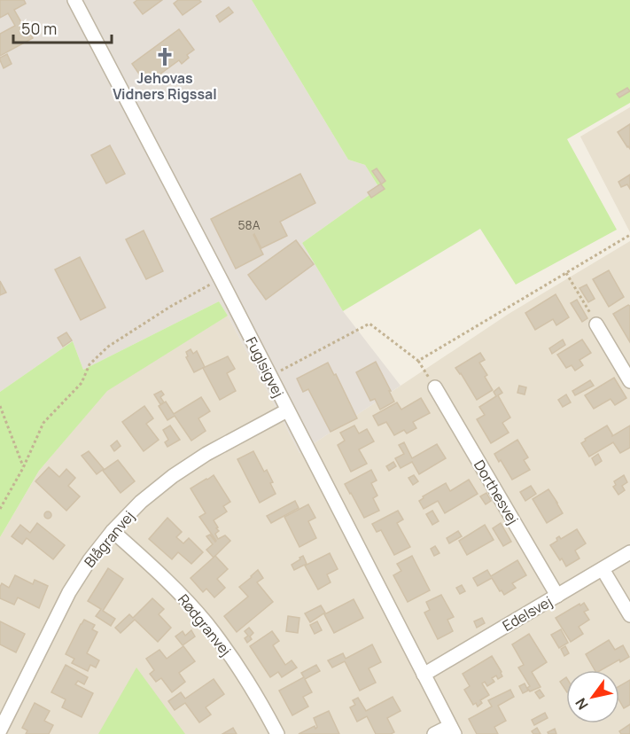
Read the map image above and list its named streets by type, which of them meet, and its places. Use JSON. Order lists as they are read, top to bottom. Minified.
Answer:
{"streets":{"street":["Fuglsigvej","Dorthesvej","Blågranvej","Edelsvej","Rødgranvej"]},"crossings":[["Fuglsigvej","Blågranvej"],["Fuglsigvej","Edelsvej"],["Dorthesvej","Edelsvej"],["Blågranvej","Rødgranvej"]],"places":{"church":["Jehovas Vidners Rigssal"]},"house_numbers":["58A"],"scale_bar":"50 m","north":"bottom left"}
